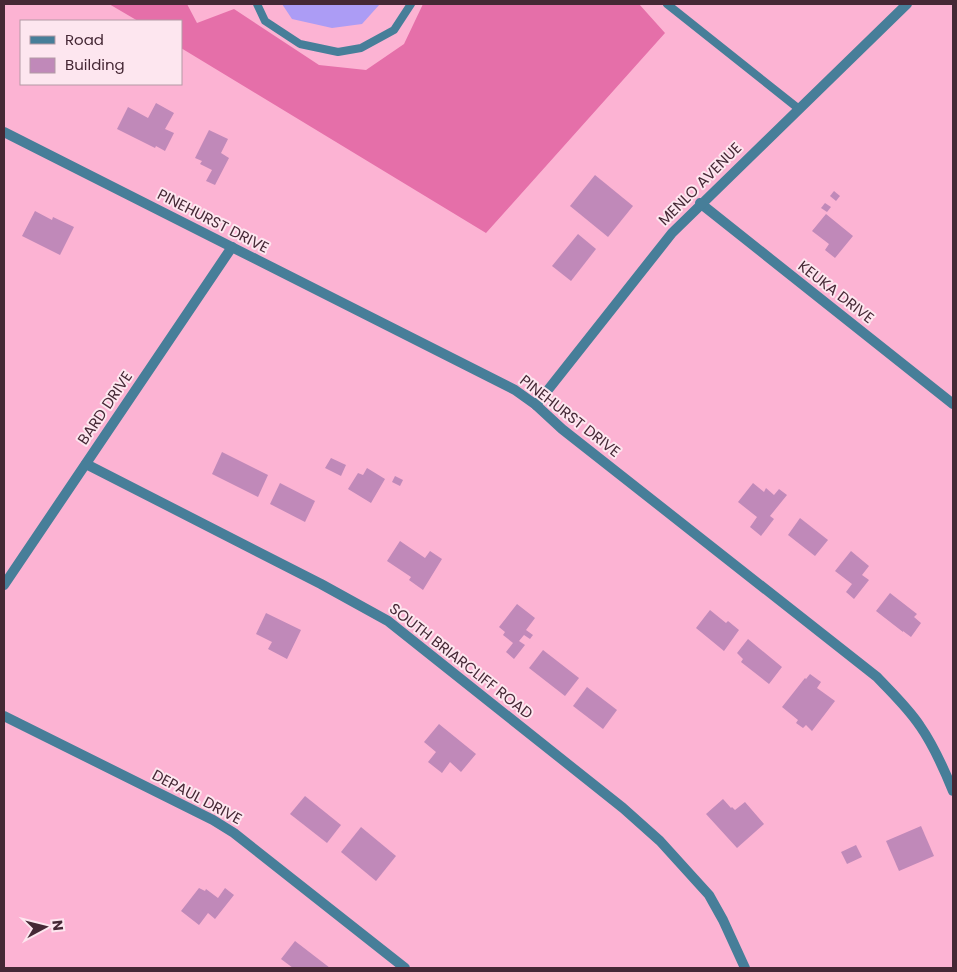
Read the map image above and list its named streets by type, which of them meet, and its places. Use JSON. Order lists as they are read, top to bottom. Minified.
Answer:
{"streets":{"street":["MENLO AVENUE","PINEHURST DRIVE","KEUKA DRIVE","BARD DRIVE","SOUTH BRIARCLIFF ROAD","DEPAUL DRIVE"]},"crossings":[["MENLO AVENUE","PINEHURST DRIVE"],["MENLO AVENUE","KEUKA DRIVE"],["PINEHURST DRIVE","BARD DRIVE"],["BARD DRIVE","SOUTH BRIARCLIFF ROAD"]],"legend":["Road","Building"],"north":"right"}
